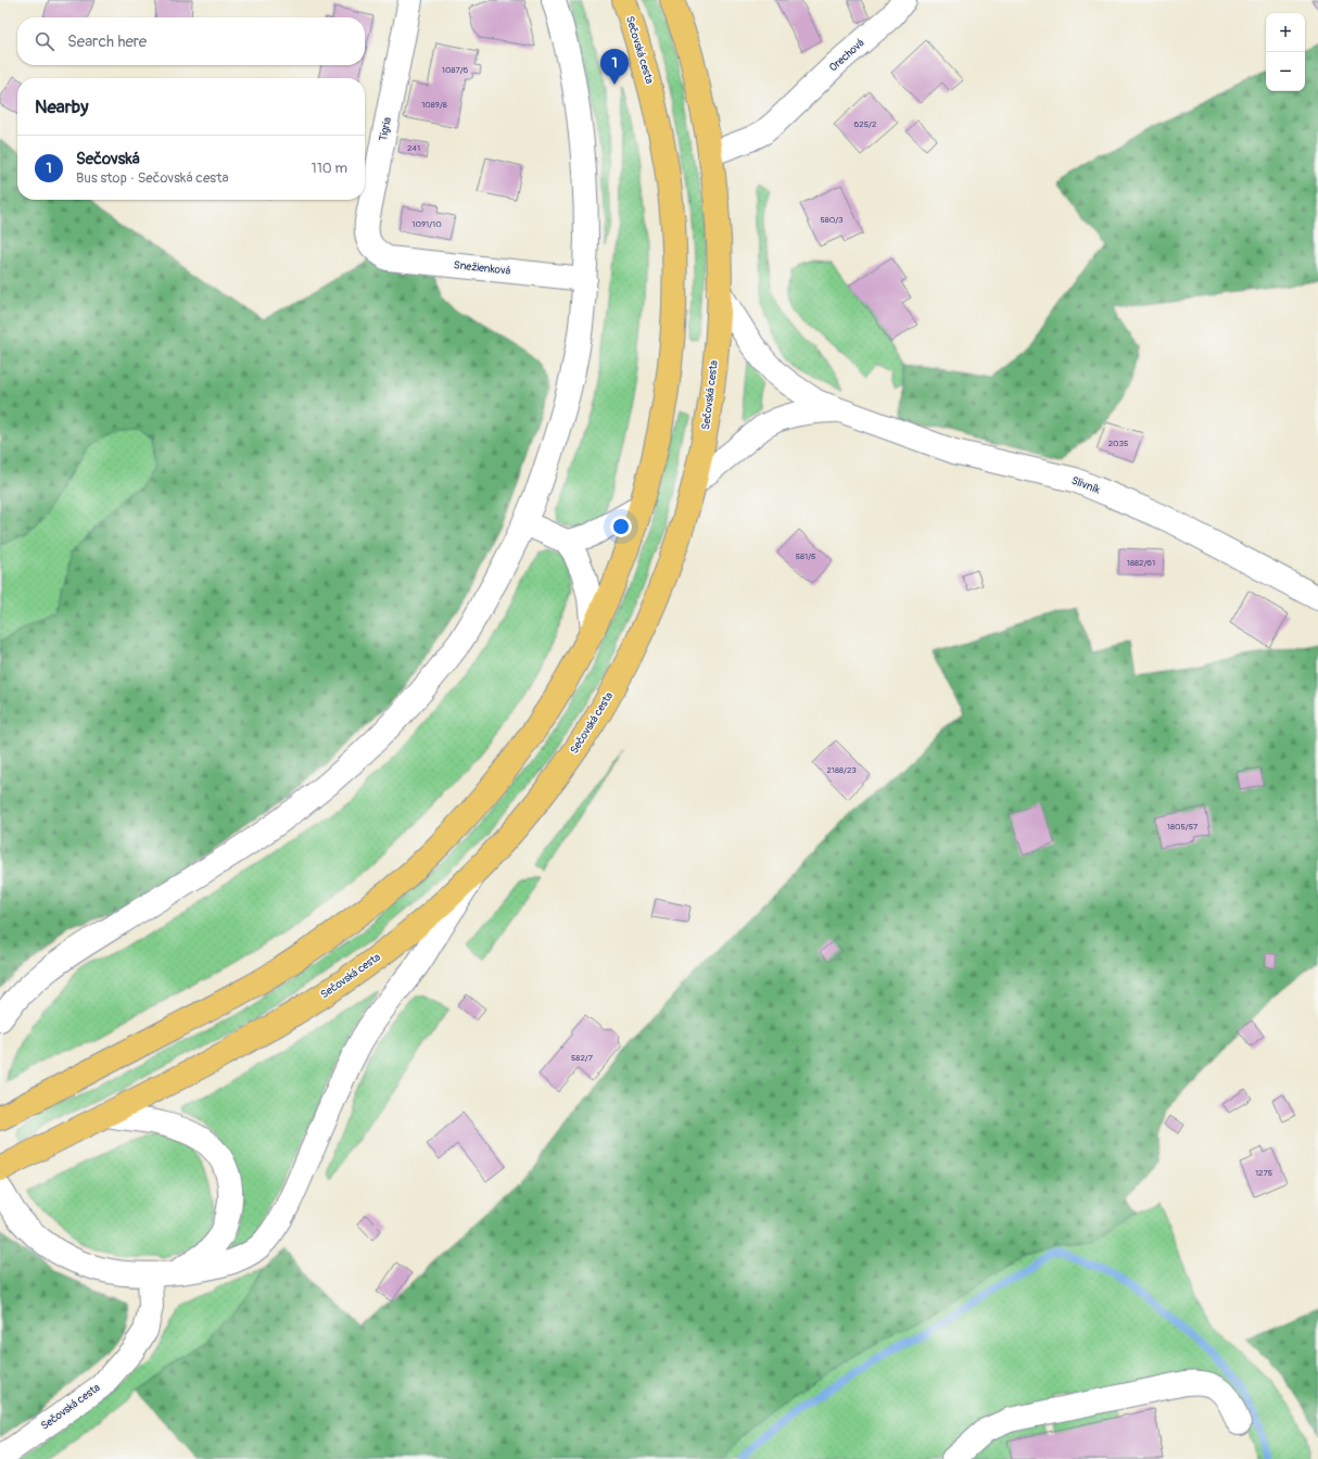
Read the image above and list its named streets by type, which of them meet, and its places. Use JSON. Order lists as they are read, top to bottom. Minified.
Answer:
{"streets":{"main road":["Sečovská cesta"],"street":["Orechová","Tigria","Snežienková","Slivník"]},"crossings":[["Sečovská cesta","Orechová"],["Sečovská cesta","Slivník"],["Tigria","Snežienková"]],"house_numbers":["1087/6","1089/8","625/2","241","580/3","1091/10","2035","581/5","1882/61","2188/23","1805/57","582/7","1275"],"page":{"map_buttons":["+","−"],"search":"Search here","pins":"1","heading":"Nearby","list":[{"mark":"1","name":"Sečovská","note":"Bus stop · Sečovská cesta","value":"110 m"}]}}
